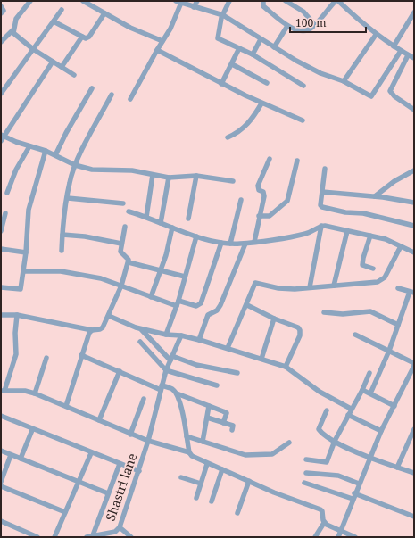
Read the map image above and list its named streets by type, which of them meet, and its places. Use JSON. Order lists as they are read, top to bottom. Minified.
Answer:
{"streets":{"street":["Shastri lane"]},"scale_bar":"100 m"}
